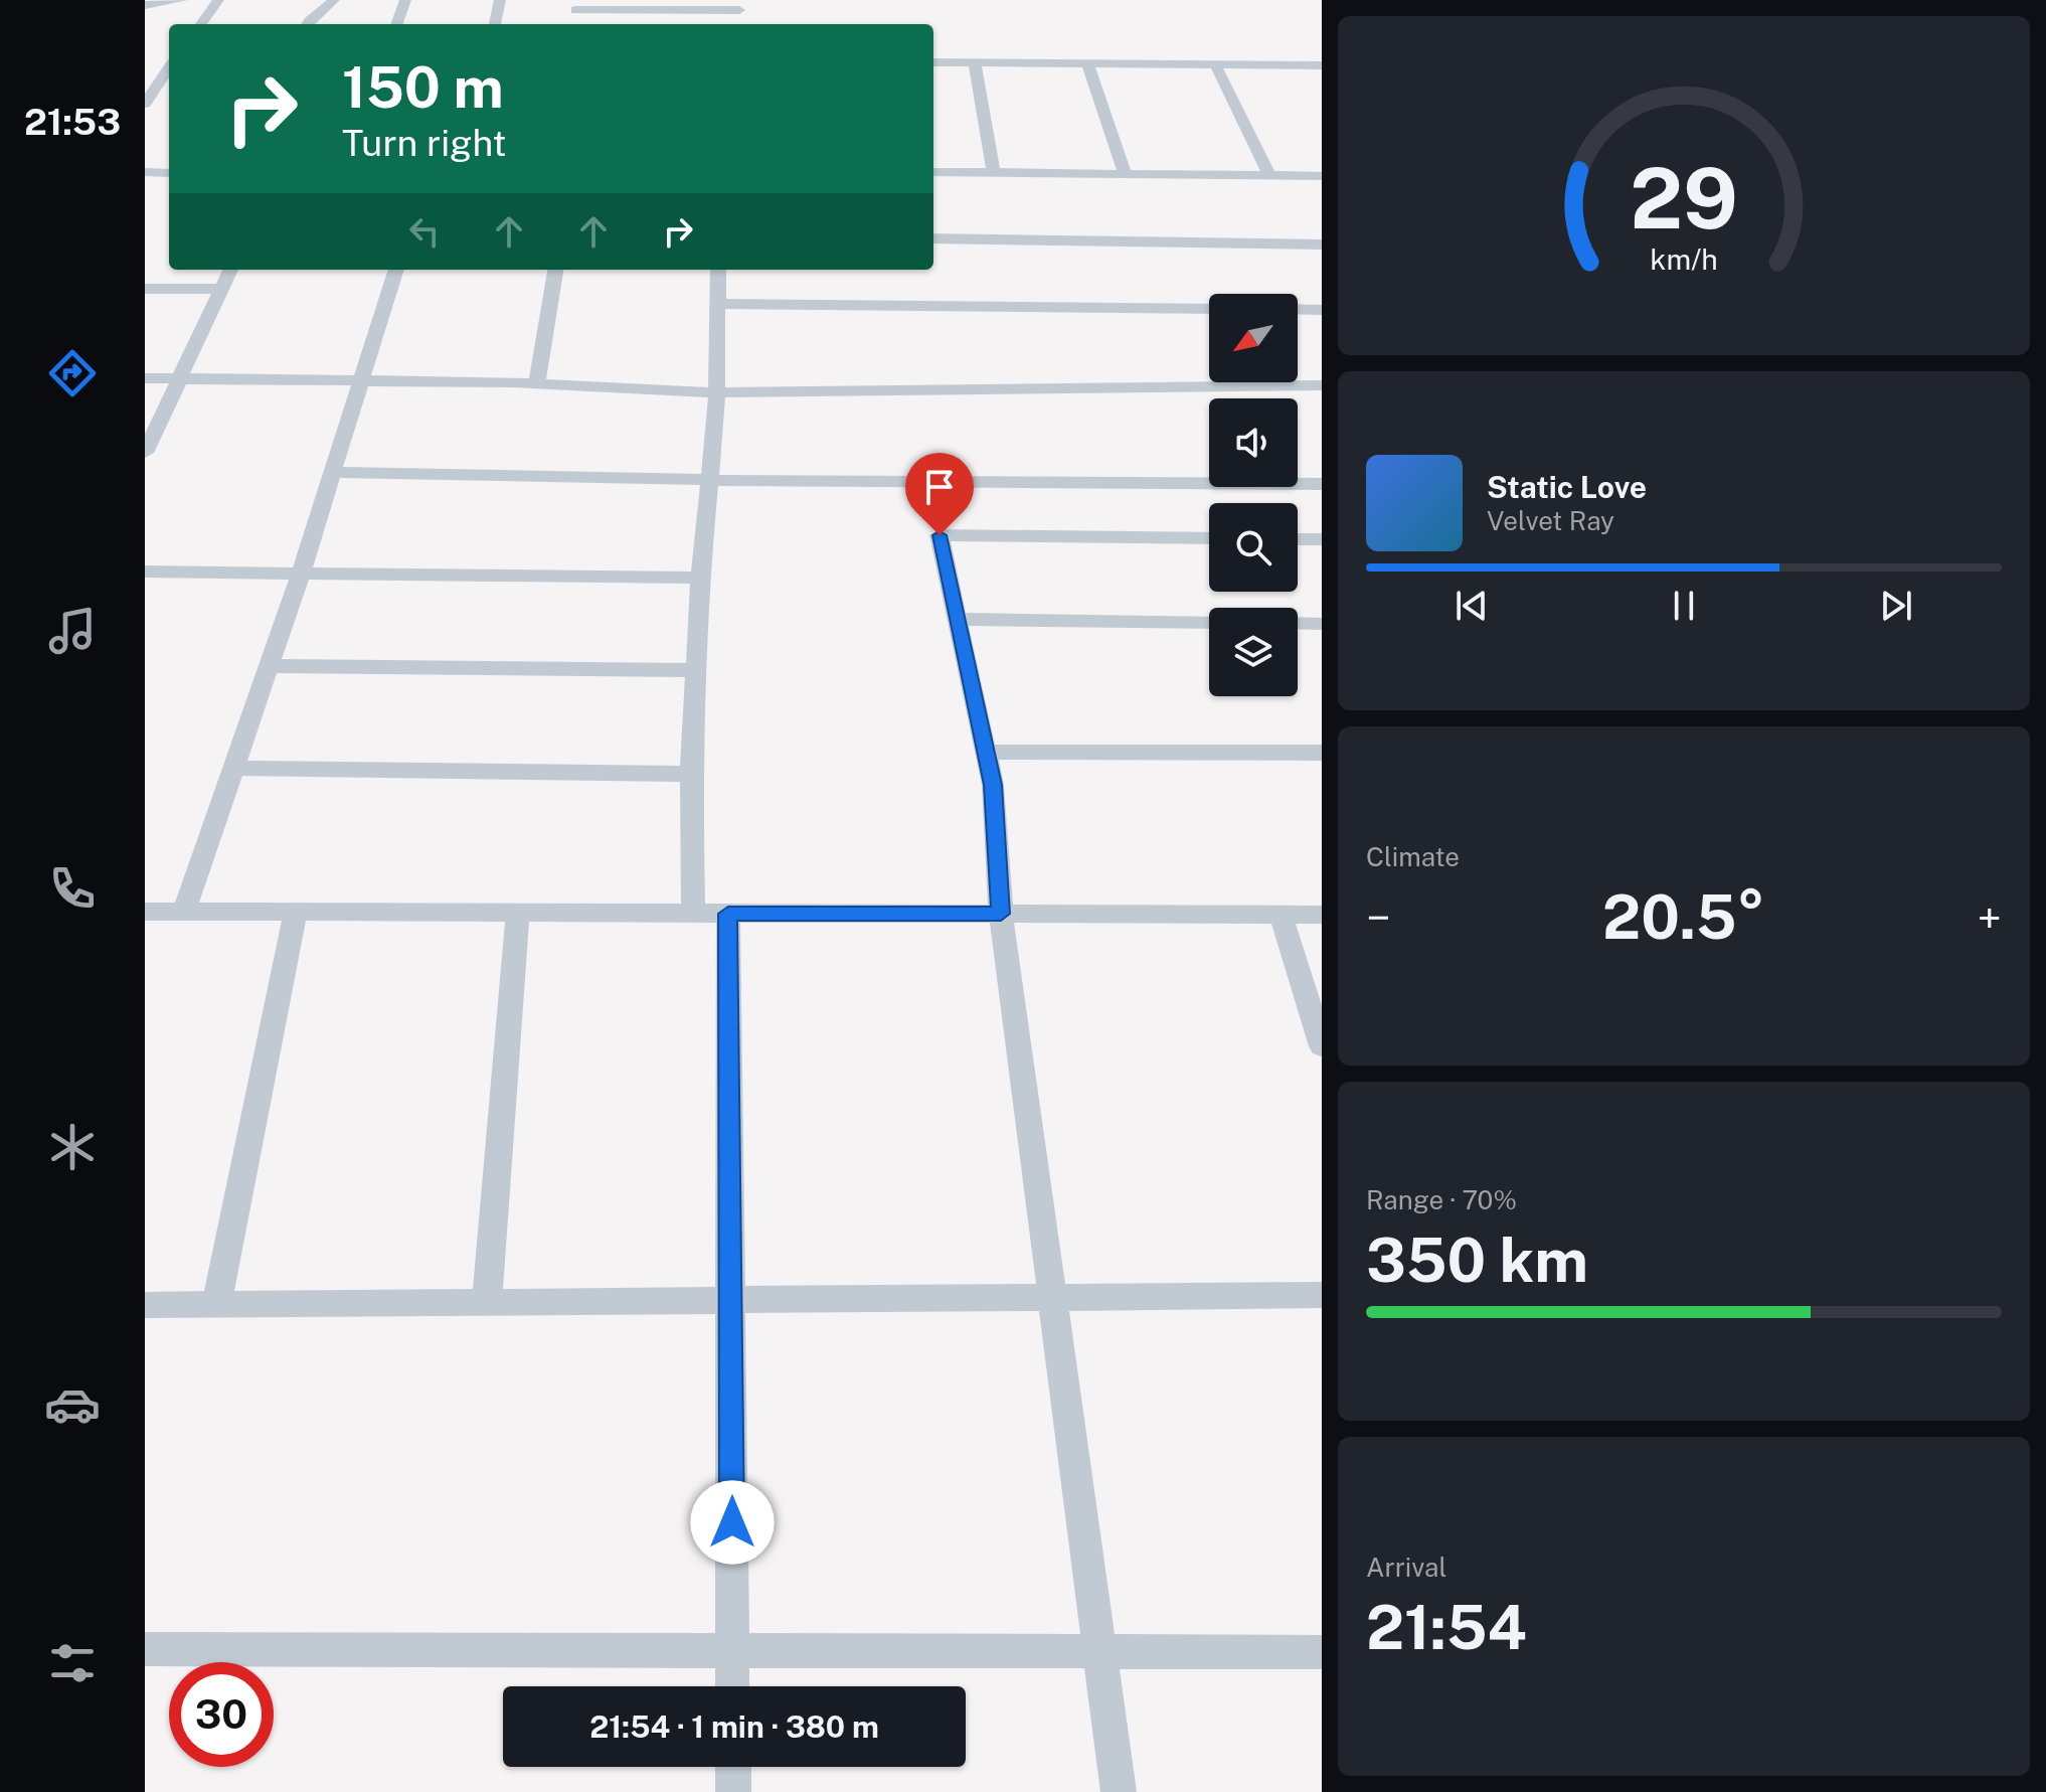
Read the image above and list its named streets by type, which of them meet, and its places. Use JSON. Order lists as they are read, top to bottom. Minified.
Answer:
{"north":"bottom left","page":{"tabs":"21:53","turn":["150 m","Turn right"],"song":["Static Love","Velvet Ray"],"tile":["Climate",["Range · 70%","350 km"],["Arrival","21:54"]],"heat":["−","20.5°","+"],"limit":"30","trip":"21:54 · 1 min · 380 m","gauge":["29","km/h"]}}
